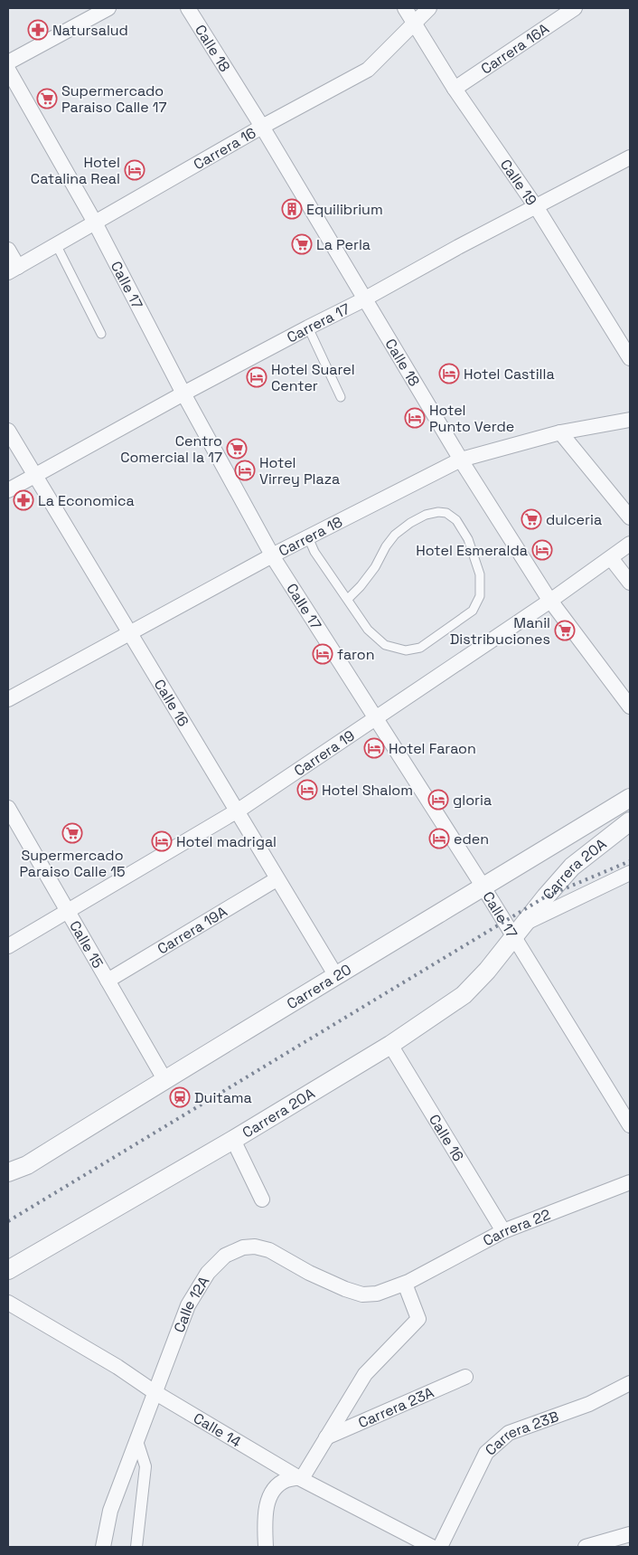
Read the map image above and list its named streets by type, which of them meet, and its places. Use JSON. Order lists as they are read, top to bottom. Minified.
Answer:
{"streets":{"street":["Calle 18","Carrera 16A","Carrera 16","Calle 19","Calle 17","Carrera 17","Carrera 18","Calle 16","Carrera 19","Carrera 20A","Carrera 19A","Calle 15","Carrera 20","Carrera 22","Calle 12A","Carrera 23A","Calle 14","Carrera 23B"]},"crossings":[["Calle 18","Carrera 16"],["Calle 18","Carrera 17"],["Calle 18","Carrera 18"],["Calle 18","Carrera 19"],["Carrera 16A","Calle 19"],["Carrera 16","Calle 19"],["Carrera 16","Calle 17"],["Calle 19","Carrera 17"],["Calle 17","Carrera 17"],["Calle 17","Carrera 18"],["Calle 17","Carrera 19"],["Calle 17","Carrera 20A"],["Calle 17","Carrera 20"],["Carrera 17","Calle 16"],["Carrera 18","Calle 16"],["Calle 16","Carrera 19"],["Calle 16","Carrera 20A"],["Calle 16","Carrera 19A"],["Calle 16","Carrera 20"],["Calle 16","Carrera 22"],["Carrera 19","Calle 15"],["Carrera 19A","Calle 15"],["Calle 15","Carrera 20"],["Carrera 22","Calle 12A"],["Calle 12A","Calle 14"]],"places":{"pharmacy":["Natursalud","La Economica"],"supermarket":["Supermercado Paraiso Calle 17","La Perla","Centro Comercial la 17","dulceria","Manil Distribuciones","Supermercado Paraiso Calle 15"],"hotel":["Hotel Catalina Real","Hotel Castilla","Hotel Suarel Center","Hotel Punto Verde","Hotel Virrey Plaza","Hotel Esmeralda","faron","Hotel Faraon","Hotel Shalom","gloria","eden","Hotel madrigal"],"building":["Equilibrium"],"station":["Duitama"]}}
